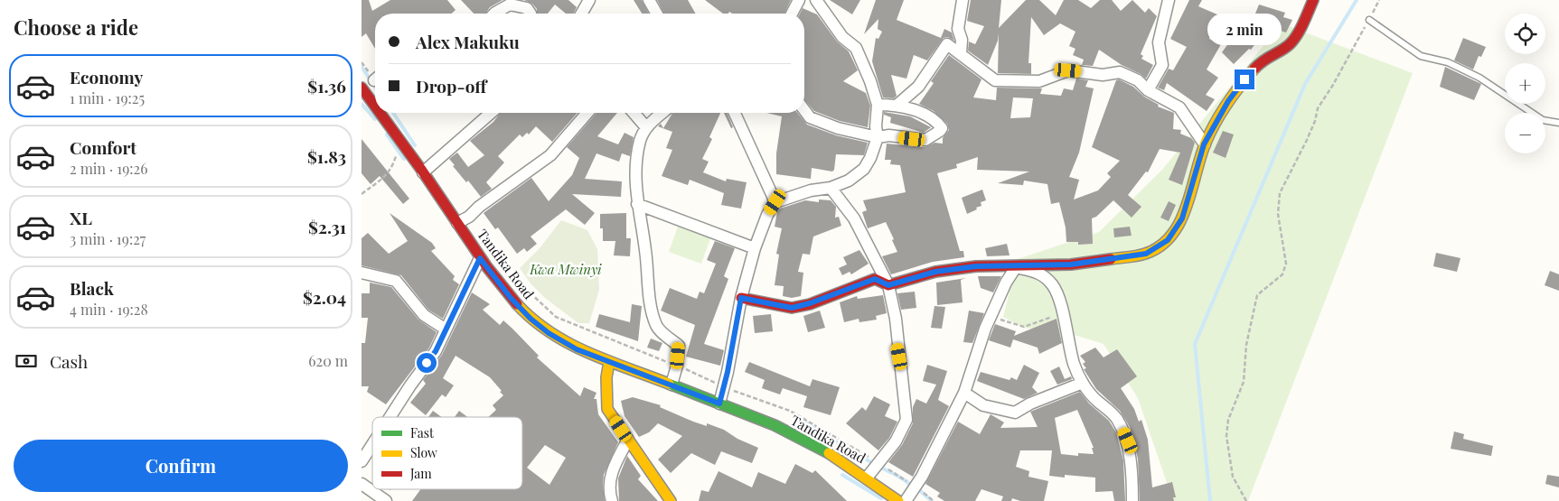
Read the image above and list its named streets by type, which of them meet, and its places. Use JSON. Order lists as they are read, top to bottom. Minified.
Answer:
{"streets":{"street":["Tandika Road"]},"parks":["Kwa Mwinyi"],"legend":["Fast","Slow","Jam"],"page":{"heading":"Choose a ride","map_buttons":["+","−"],"bubble":"2 min","banner":["Alex Makuku","Drop-off"],"list":[{"name":"Economy","note":"1 min · 19:25","value":"$1.36"},{"name":"Comfort","note":"2 min · 19:26","value":"$1.83"},{"name":"XL","note":"3 min · 19:27","value":"$2.31"},{"name":"Black","note":"4 min · 19:28","value":"$2.04"}],"pay":["Cash","620 m"],"buttons":"Confirm"}}
